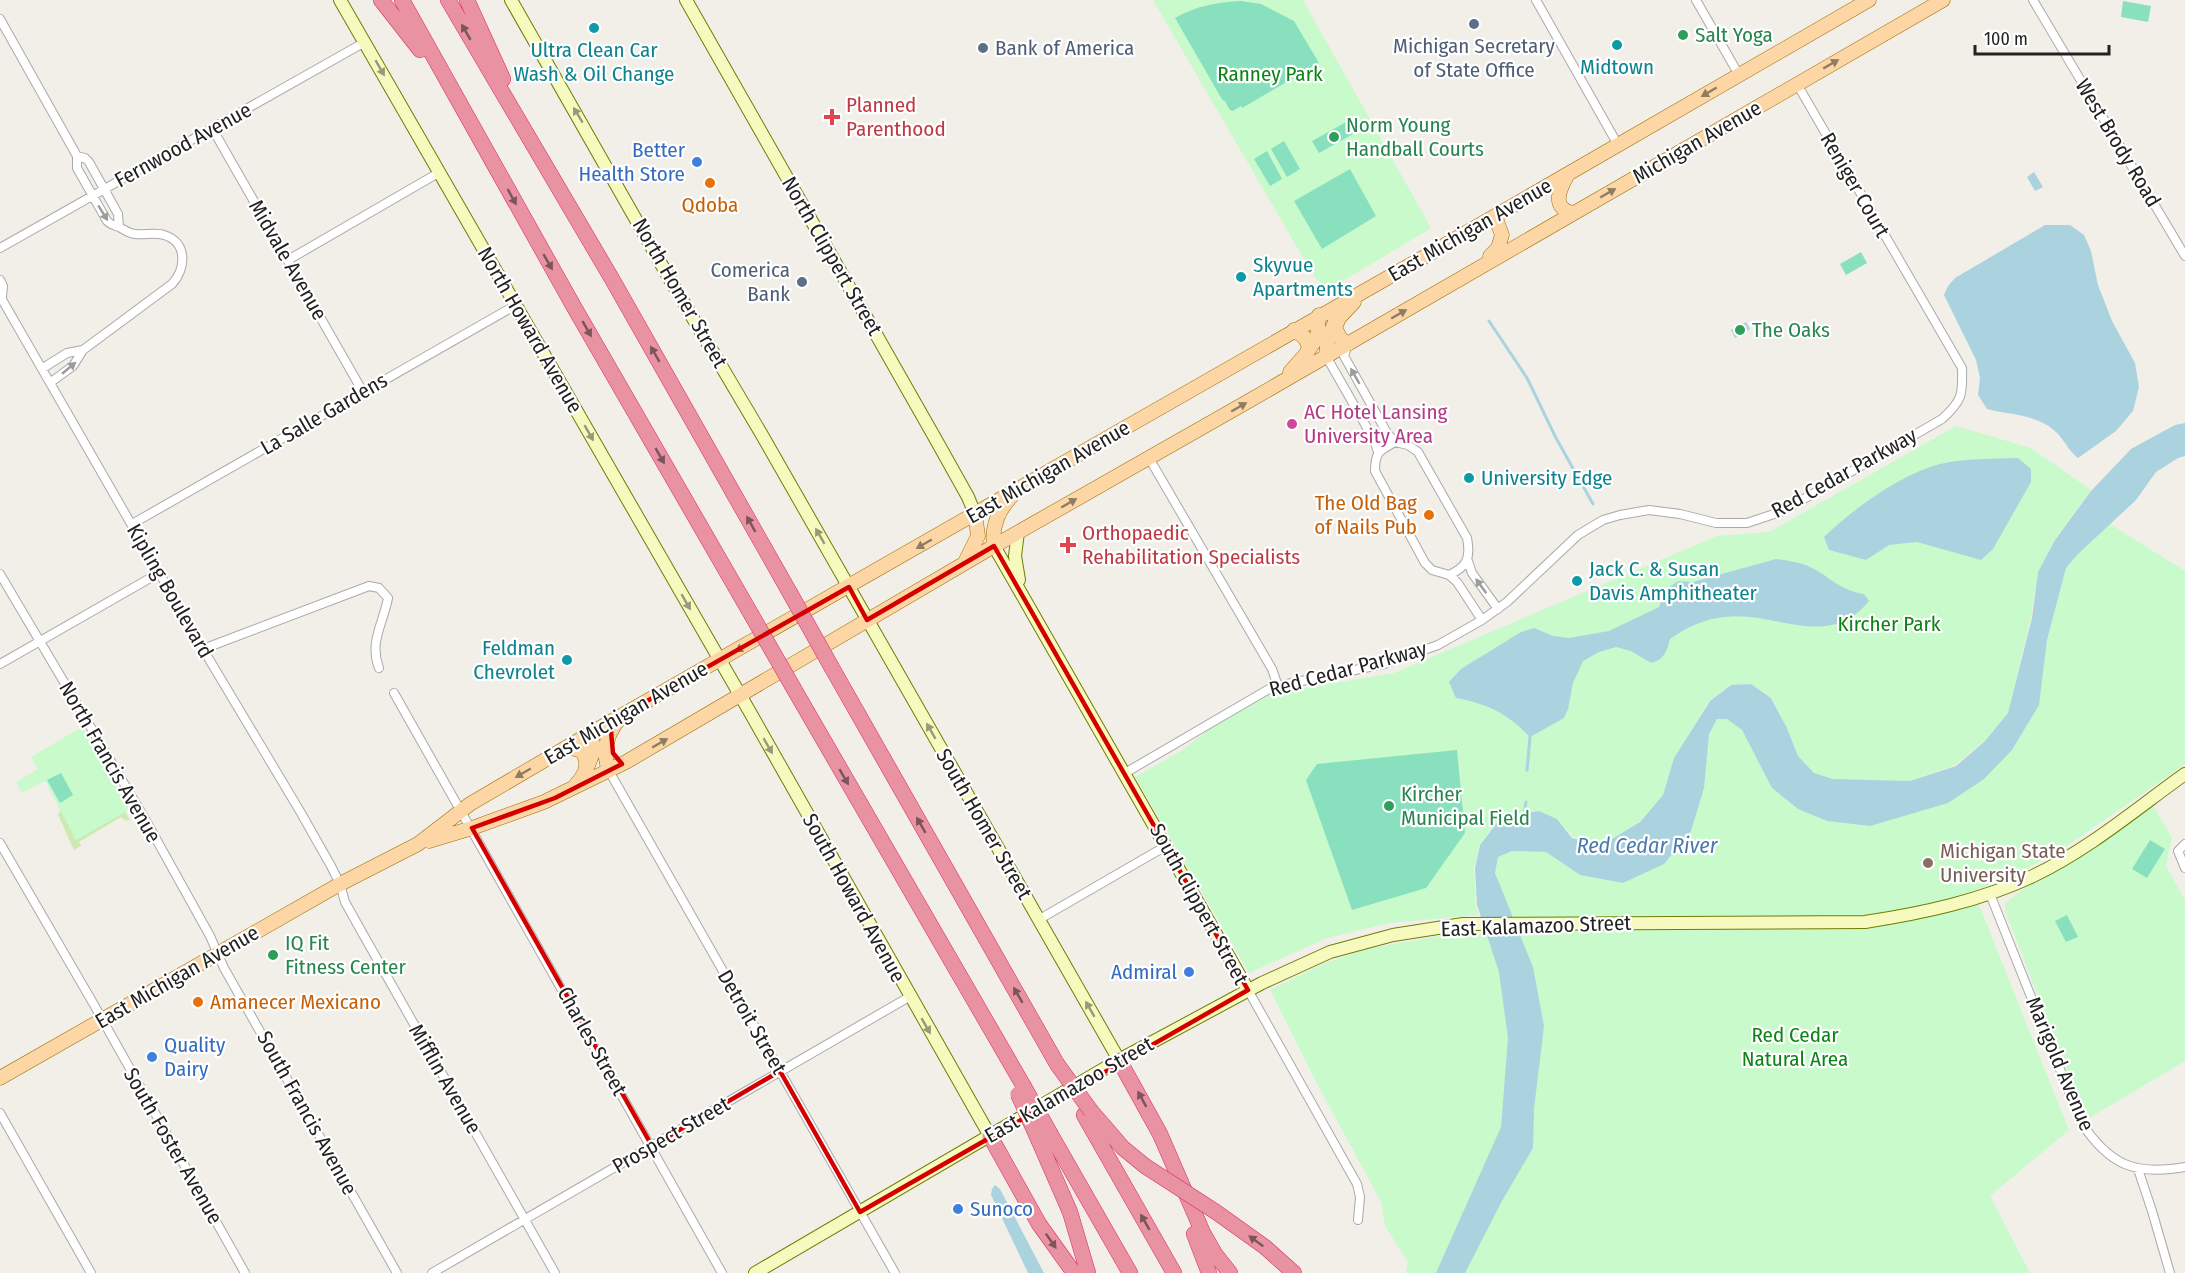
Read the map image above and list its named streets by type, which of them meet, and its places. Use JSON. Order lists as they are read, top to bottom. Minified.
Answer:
{"streets":{"main road":["Michigan Avenue","East Michigan Avenue"],"street":["West Brody Road","Fernwood Avenue","Reniger Court","North Clippert Street","Midvale Avenue","North Homer Street","North Howard Avenue","La Salle Gardens","Red Cedar Parkway","Kipling Boulevard","North Francis Avenue","South Homer Street","South Howard Avenue","South Clippert Street","East Kalamazoo Street","Detroit Street","Charles Street","Marigold Avenue","Mifflin Avenue","South Francis Avenue","Prospect Street","South Foster Avenue"]},"crossings":[["Michigan Avenue","Reniger Court"],["Michigan Avenue","East Michigan Avenue"],["Fernwood Avenue","Midvale Avenue"],["Fernwood Avenue","North Howard Avenue"],["Reniger Court","Red Cedar Parkway"],["East Michigan Avenue","North Clippert Street"],["East Michigan Avenue","North Homer Street"],["East Michigan Avenue","North Howard Avenue"],["East Michigan Avenue","Kipling Boulevard"],["East Michigan Avenue","North Francis Avenue"],["East Michigan Avenue","South Homer Street"],["East Michigan Avenue","South Howard Avenue"],["East Michigan Avenue","South Clippert Street"],["East Michigan Avenue","Detroit Street"],["East Michigan Avenue","Charles Street"],["East Michigan Avenue","Mifflin Avenue"],["East Michigan Avenue","South Francis Avenue"],["East Michigan Avenue","South Foster Avenue"],["Midvale Avenue","La Salle Gardens"],["North Homer Street","South Homer Street"],["North Howard Avenue","La Salle Gardens"],["North Howard Avenue","South Howard Avenue"],["La Salle Gardens","Kipling Boulevard"],["Red Cedar Parkway","South Clippert Street"],["Kipling Boulevard","Mifflin Avenue"],["North Francis Avenue","South Francis Avenue"],["South Homer Street","East Kalamazoo Street"],["South Howard Avenue","East Kalamazoo Street"],["South Howard Avenue","Prospect Street"],["South Clippert Street","East Kalamazoo Street"],["East Kalamazoo Street","Detroit Street"],["East Kalamazoo Street","Marigold Avenue"],["Detroit Street","Prospect Street"],["Charles Street","Prospect Street"],["Mifflin Avenue","Prospect Street"]],"one_way":["North Homer Street","North Howard Avenue","South Homer Street","South Howard Avenue"],"water":["Red Cedar River"],"parks":["Ranney Park","Kircher Park","Red Cedar Natural Area"],"places":{"other":["Michigan Secretary of State Office","Ultra Clean Car Wash & Oil Change","Salt Yoga","Midtown","Bank of America","Norm Young Handball Courts","Better Health Store","Qdoba","Skyvue Apartments","Comerica Bank","The Oaks","AC Hotel Lansing University Area","University Edge","The Old Bag of Nails Pub","Jack C. & Susan Davis Amphitheater","Feldman Chevrolet","Kircher Municipal Field","Michigan State University","IQ Fit Fitness Center","Admiral","Amanecer Mexicano","Quality Dairy","Sunoco"],"health":["Planned Parenthood","Orthopaedic Rehabilitation Specialists"]},"scale_bar":"100 m"}
